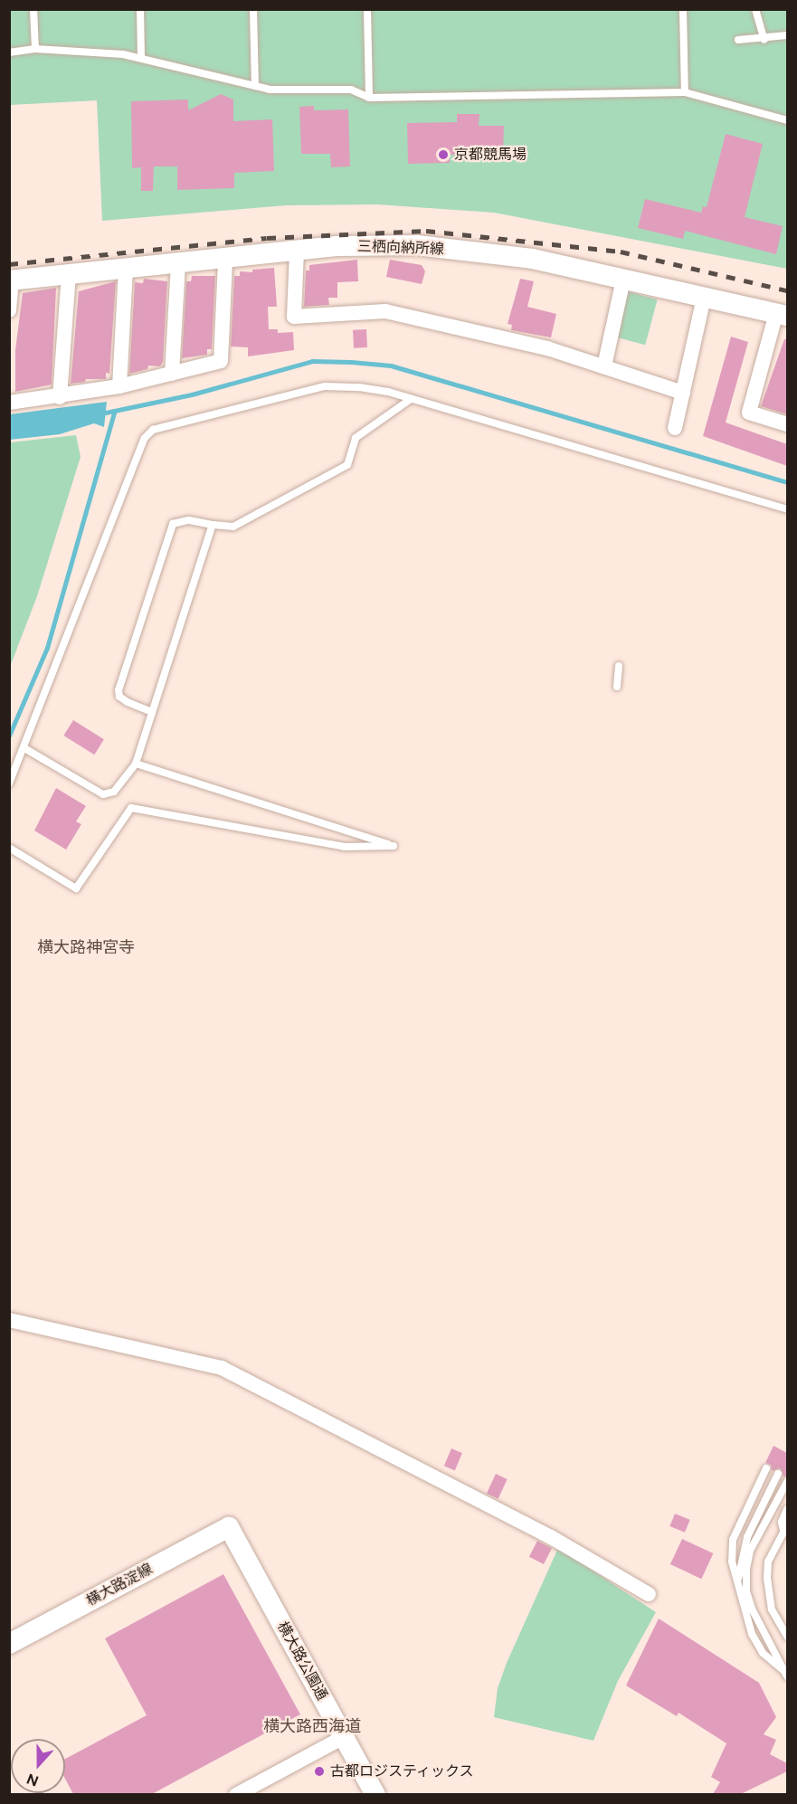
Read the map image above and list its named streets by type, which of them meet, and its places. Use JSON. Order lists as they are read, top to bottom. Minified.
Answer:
{"streets":{"main road":["三栖向納所線","横大路淀線","横大路公園通"]},"crossings":[["横大路淀線","横大路公園通"]],"districts":["横大路神宮寺","横大路西海道"],"places":["京都競馬場","古都ロジスティックス"],"north":"bottom"}
